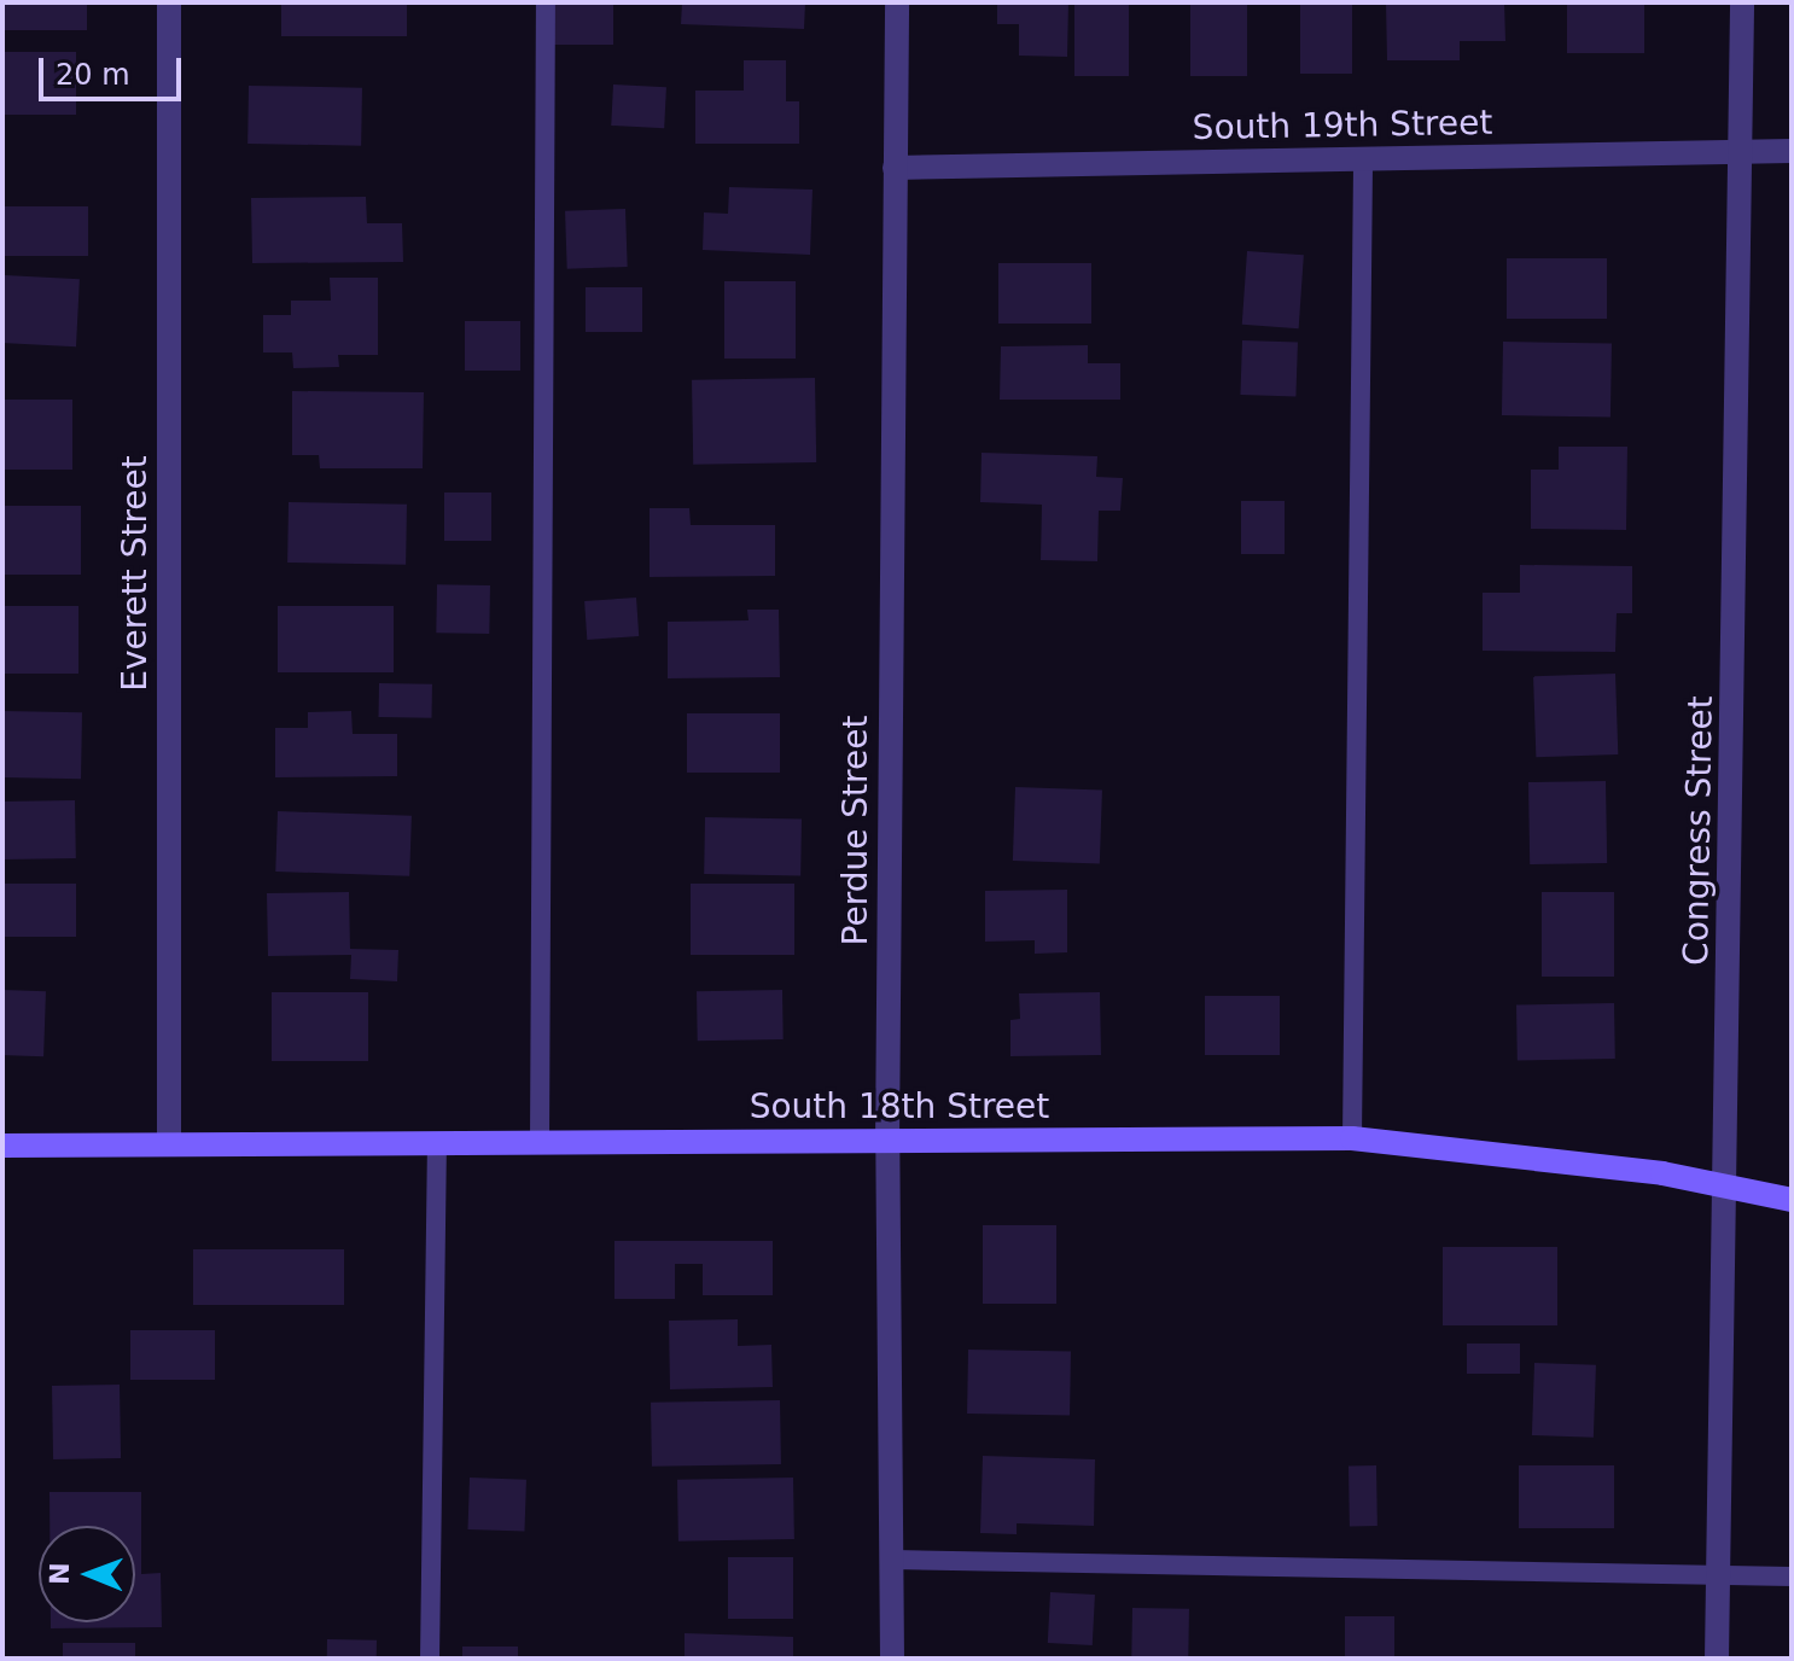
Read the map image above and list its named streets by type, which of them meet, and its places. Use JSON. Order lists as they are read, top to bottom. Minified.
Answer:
{"streets":{"main road":["South 18th Street"],"street":["South 19th Street","Everett Street","Perdue Street","Congress Street"]},"crossings":[["South 19th Street","Perdue Street"],["South 19th Street","Congress Street"],["Everett Street","South 18th Street"],["Perdue Street","South 18th Street"],["Congress Street","South 18th Street"]],"scale_bar":"20 m","north":"left"}
